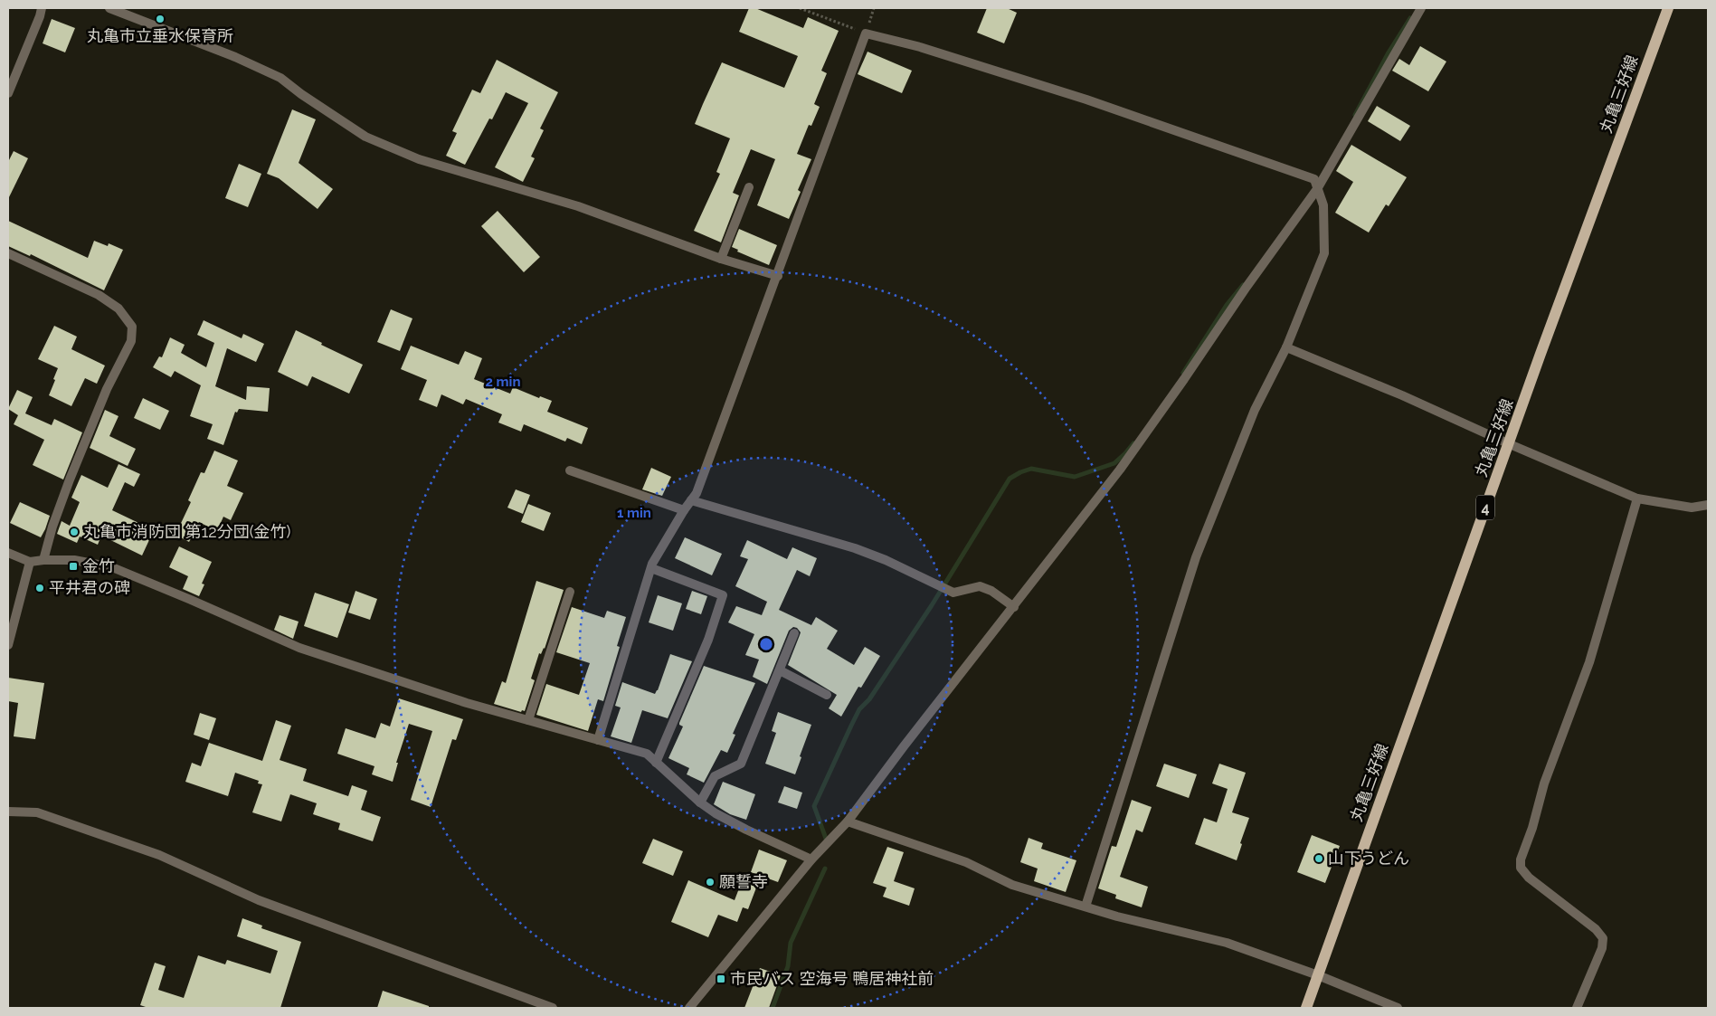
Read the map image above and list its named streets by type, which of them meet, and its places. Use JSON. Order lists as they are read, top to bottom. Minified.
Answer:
{"streets":{"main road":["丸亀三好線","4"]},"places":{"other":["丸亀市立垂水保育所","丸亀市消防団 第12分団(金竹)","平井君の碑","山下うどん","願誓寺"],"transit":["金竹","市民バス 空海号 鴨居神社前"]},"rings":["2 min","1 min"]}
